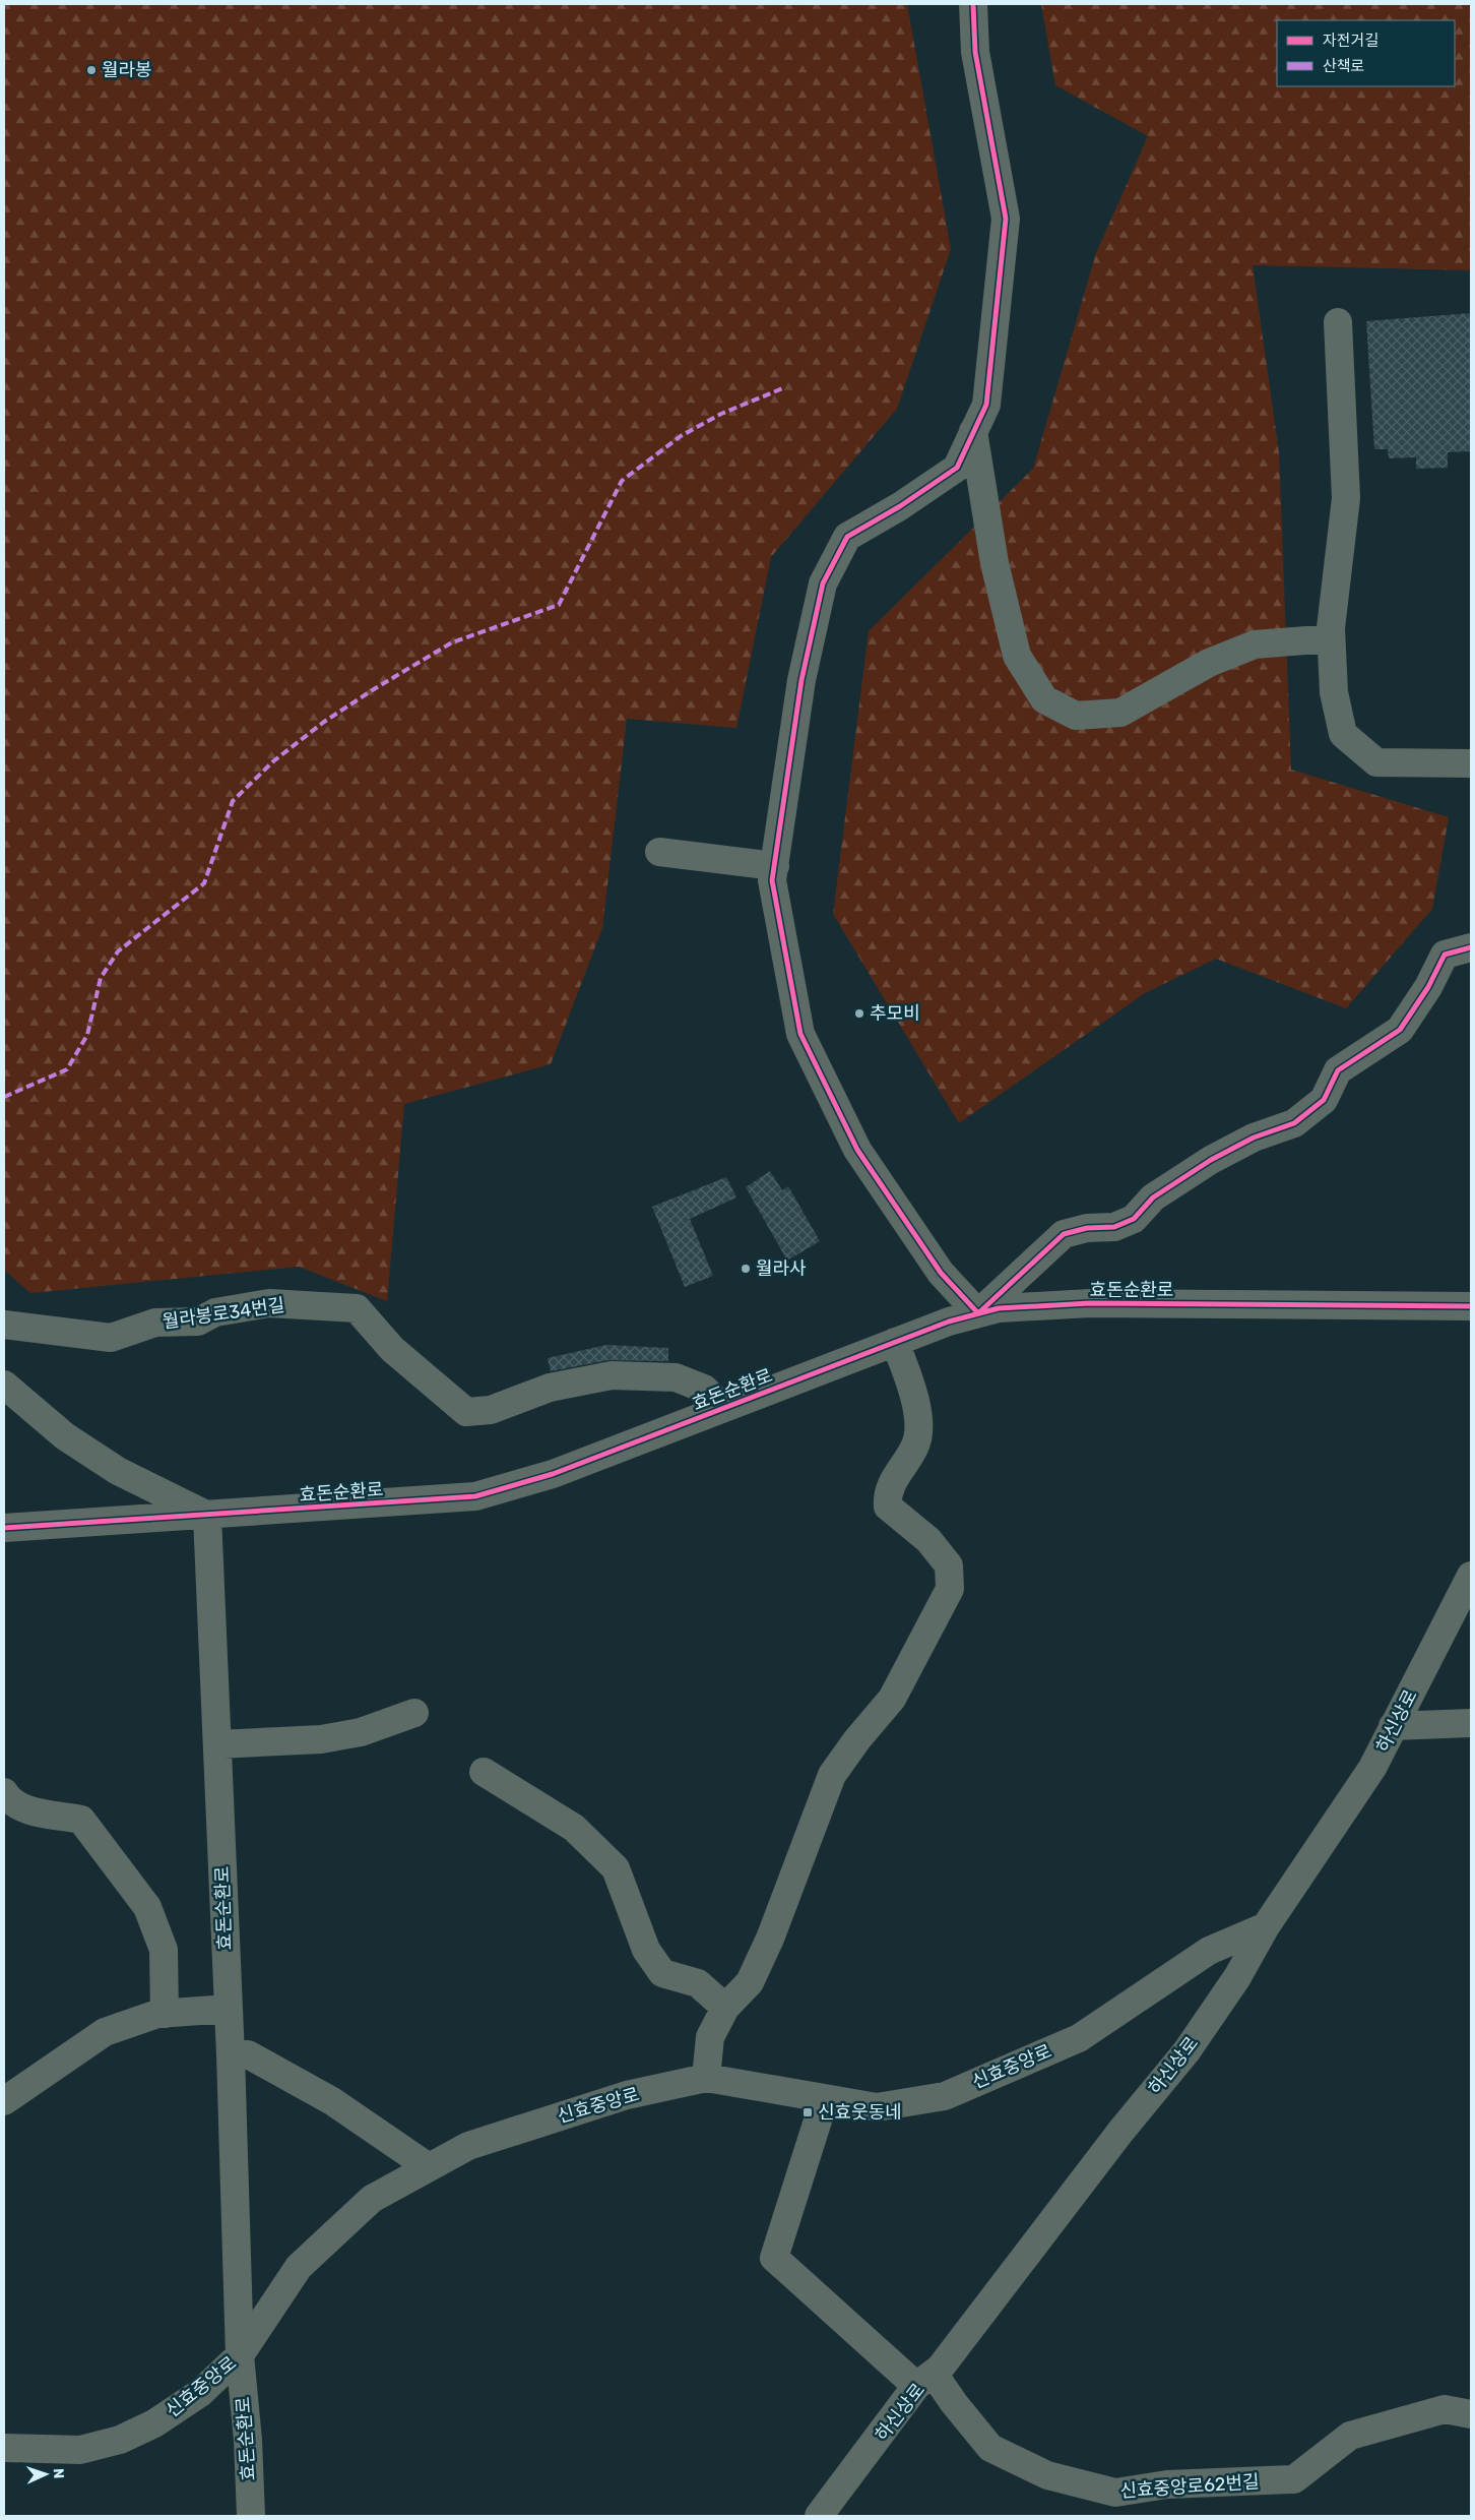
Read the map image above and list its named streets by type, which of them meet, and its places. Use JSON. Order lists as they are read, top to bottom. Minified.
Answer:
{"streets":{"street":["효돈순환로","월라봉로34번길","하신상로","신효중앙로","신효중앙로62번길"]},"crossings":[["효돈순환로","월라봉로34번길"],["효돈순환로","신효중앙로"],["하신상로","신효중앙로"],["하신상로","신효중앙로62번길"],["신효중앙로","신효중앙로62번길"]],"places":{"other":["월라봉","추모비","월라사"],"transit":["신효웃동네"]},"legend":["자전거길","산책로"],"north":"right"}
